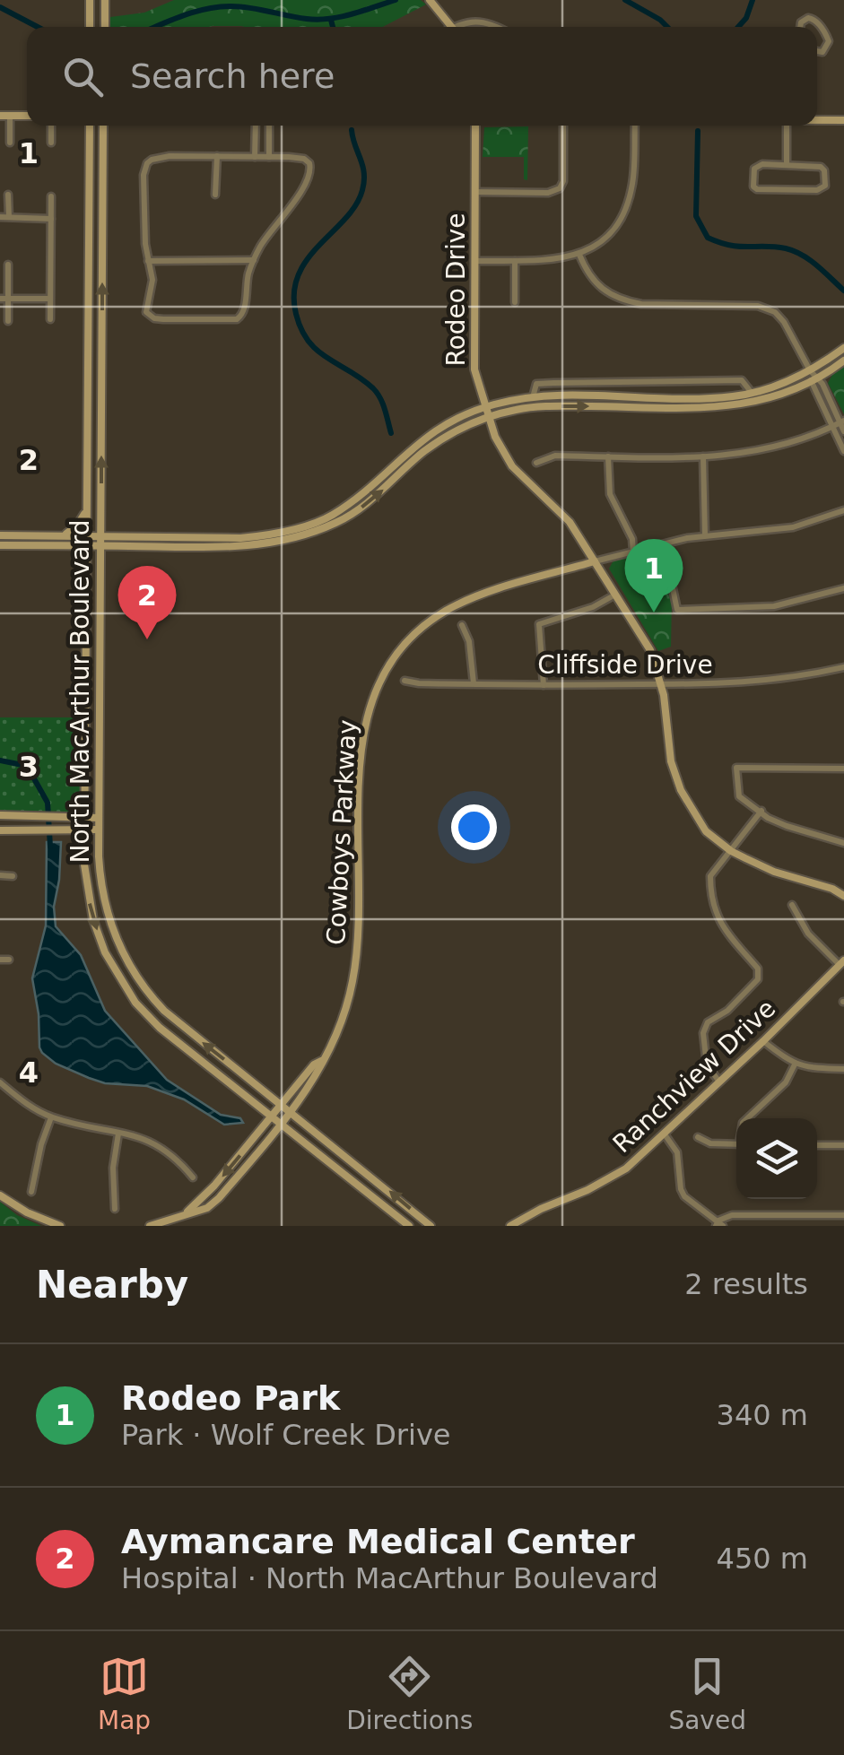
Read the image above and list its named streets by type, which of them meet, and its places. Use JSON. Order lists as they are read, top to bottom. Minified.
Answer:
{"streets":{"main road":["Rodeo Drive","North MacArthur Boulevard","Cowboys Parkway","Ranchview Drive"],"street":["Cliffside Drive"]},"crossings":[["Rodeo Drive","Cliffside Drive"],["Rodeo Drive","Cowboys Parkway"],["North MacArthur Boulevard","Cowboys Parkway"]],"page":{"search":"Search here","pins":["1","2"],"heading":["Nearby","2 results"],"list":[{"mark":"1","name":"Rodeo Park","note":"Park · Wolf Creek Drive","value":"340 m"},{"mark":"2","name":"Aymancare Medical Center","note":"Hospital · North MacArthur Boulevard","value":"450 m"}],"nav":["Map","Directions","Saved"]},"grid":{"rows":["1","2","3","4"]}}
